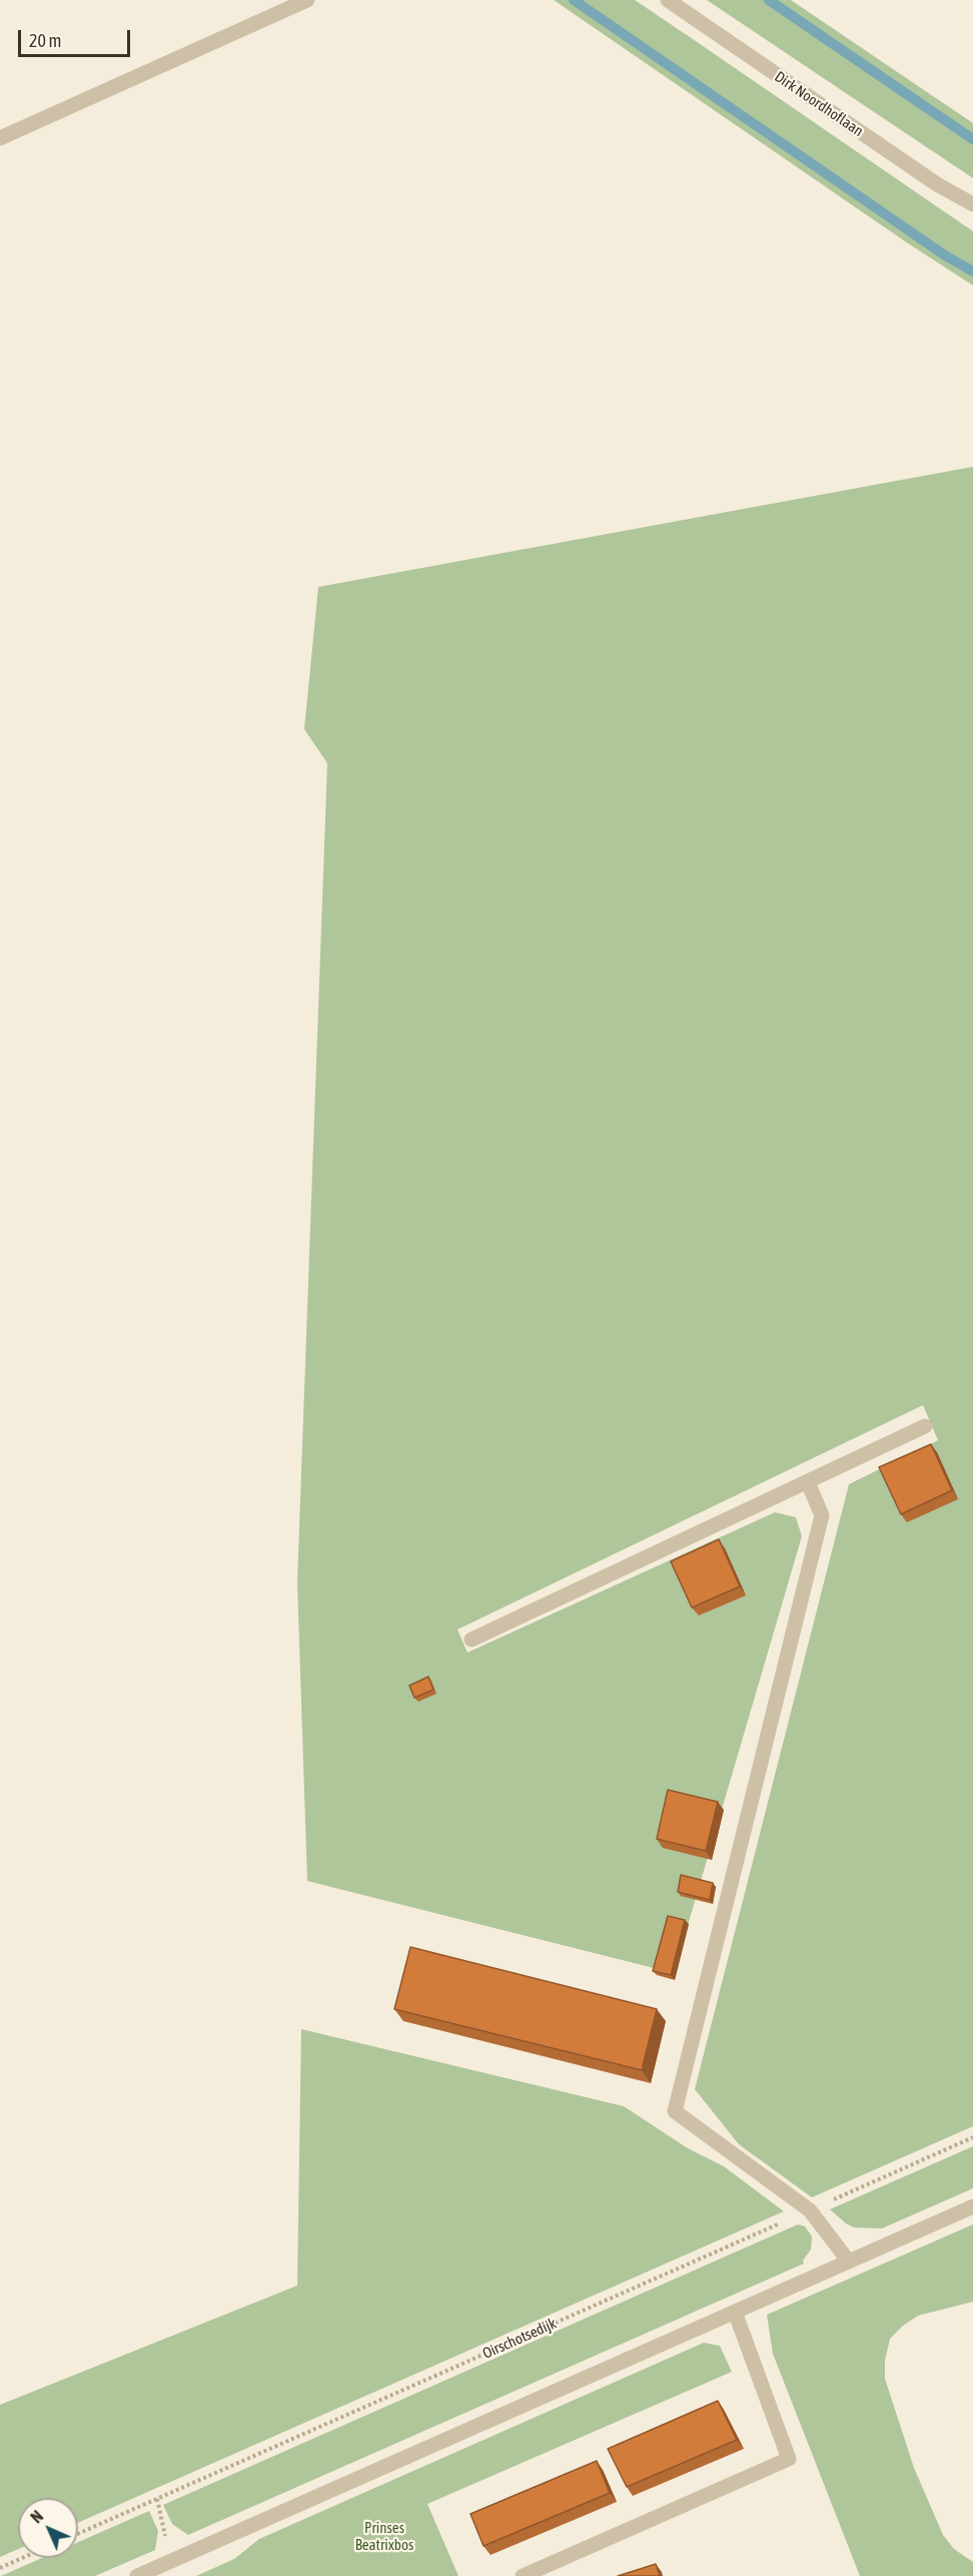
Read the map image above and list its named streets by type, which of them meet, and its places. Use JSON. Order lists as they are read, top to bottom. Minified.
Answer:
{"streets":{"street":["Dirk Noordhoflaan"],"path":["Oirschotsedijk"]},"parks":["Prinses Beatrixbos"],"scale_bar":"20 m","north":"top left"}
